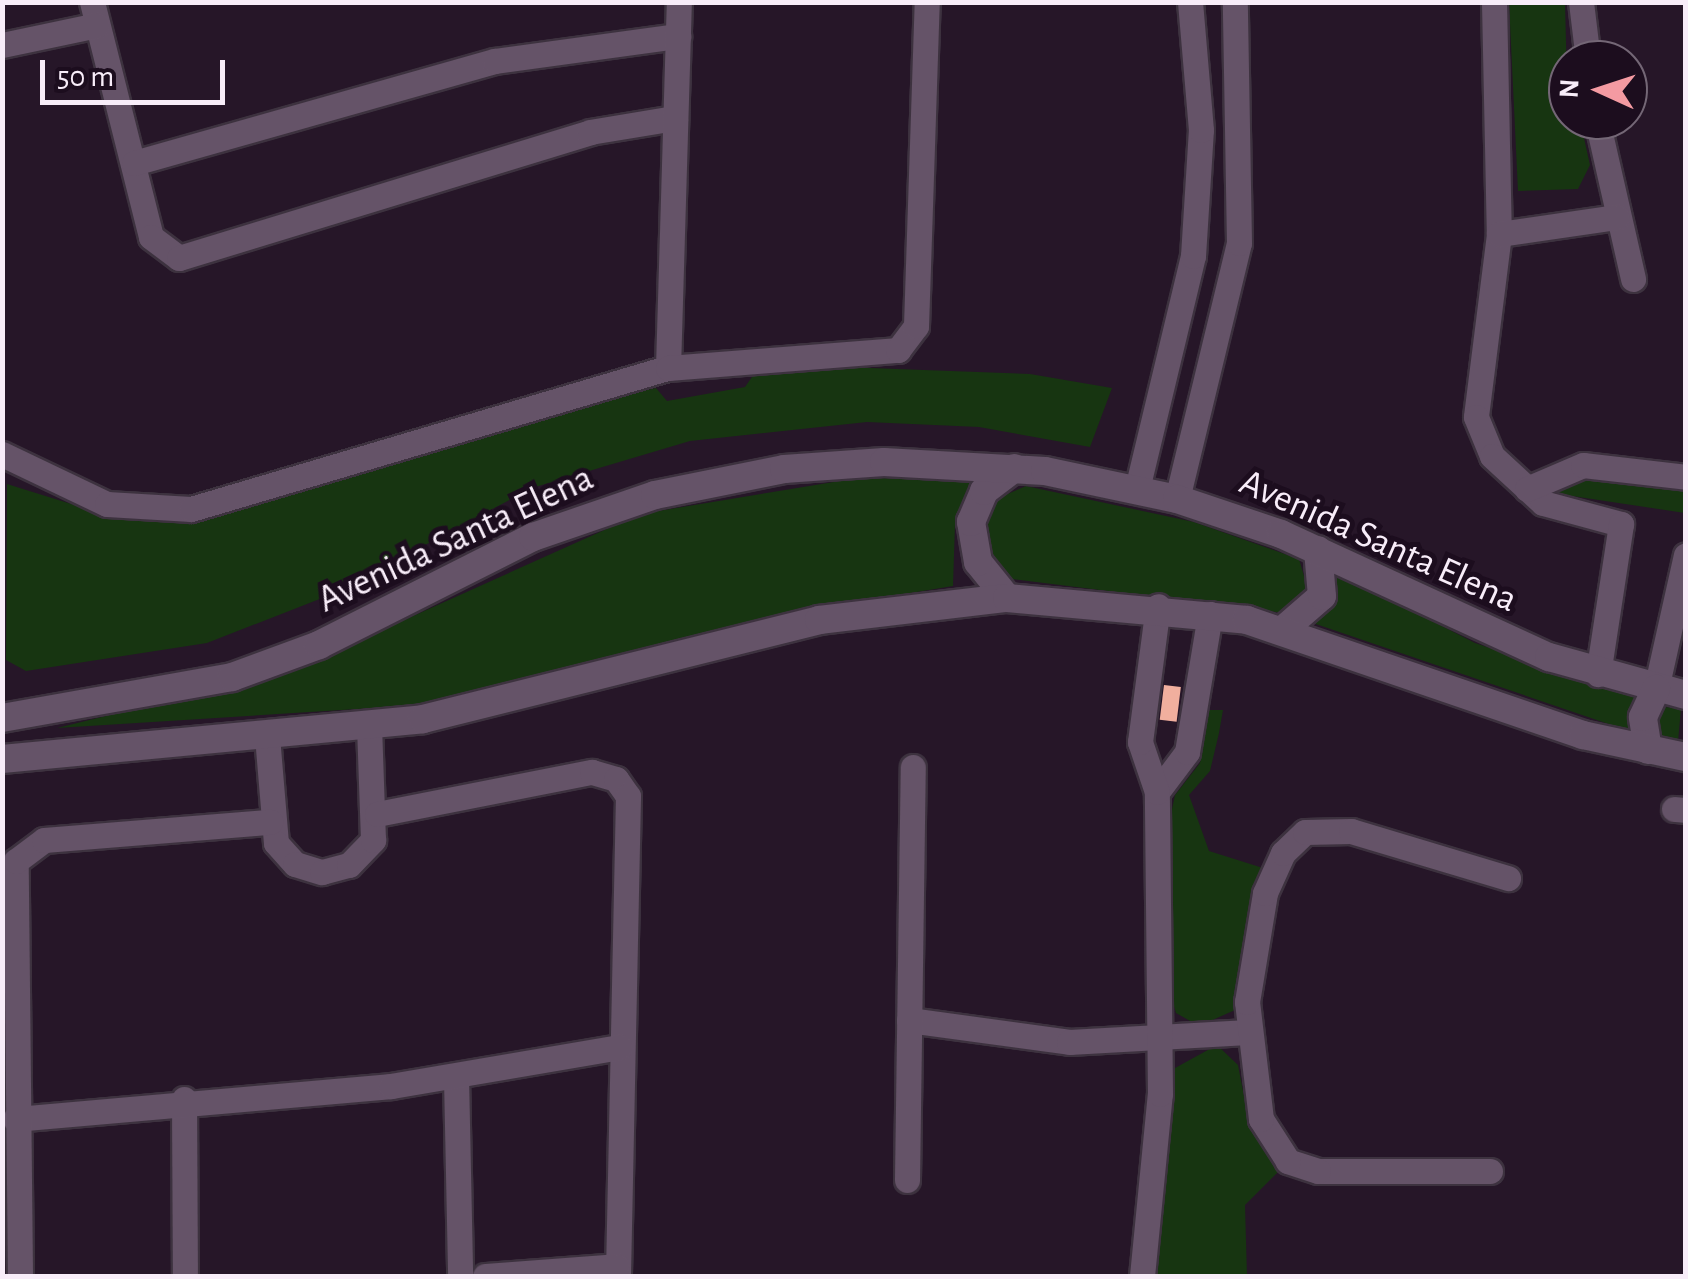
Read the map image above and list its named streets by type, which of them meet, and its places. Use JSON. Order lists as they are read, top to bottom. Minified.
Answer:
{"streets":{"street":["Avenida Santa Elena"]},"scale_bar":"50 m","north":"left"}
